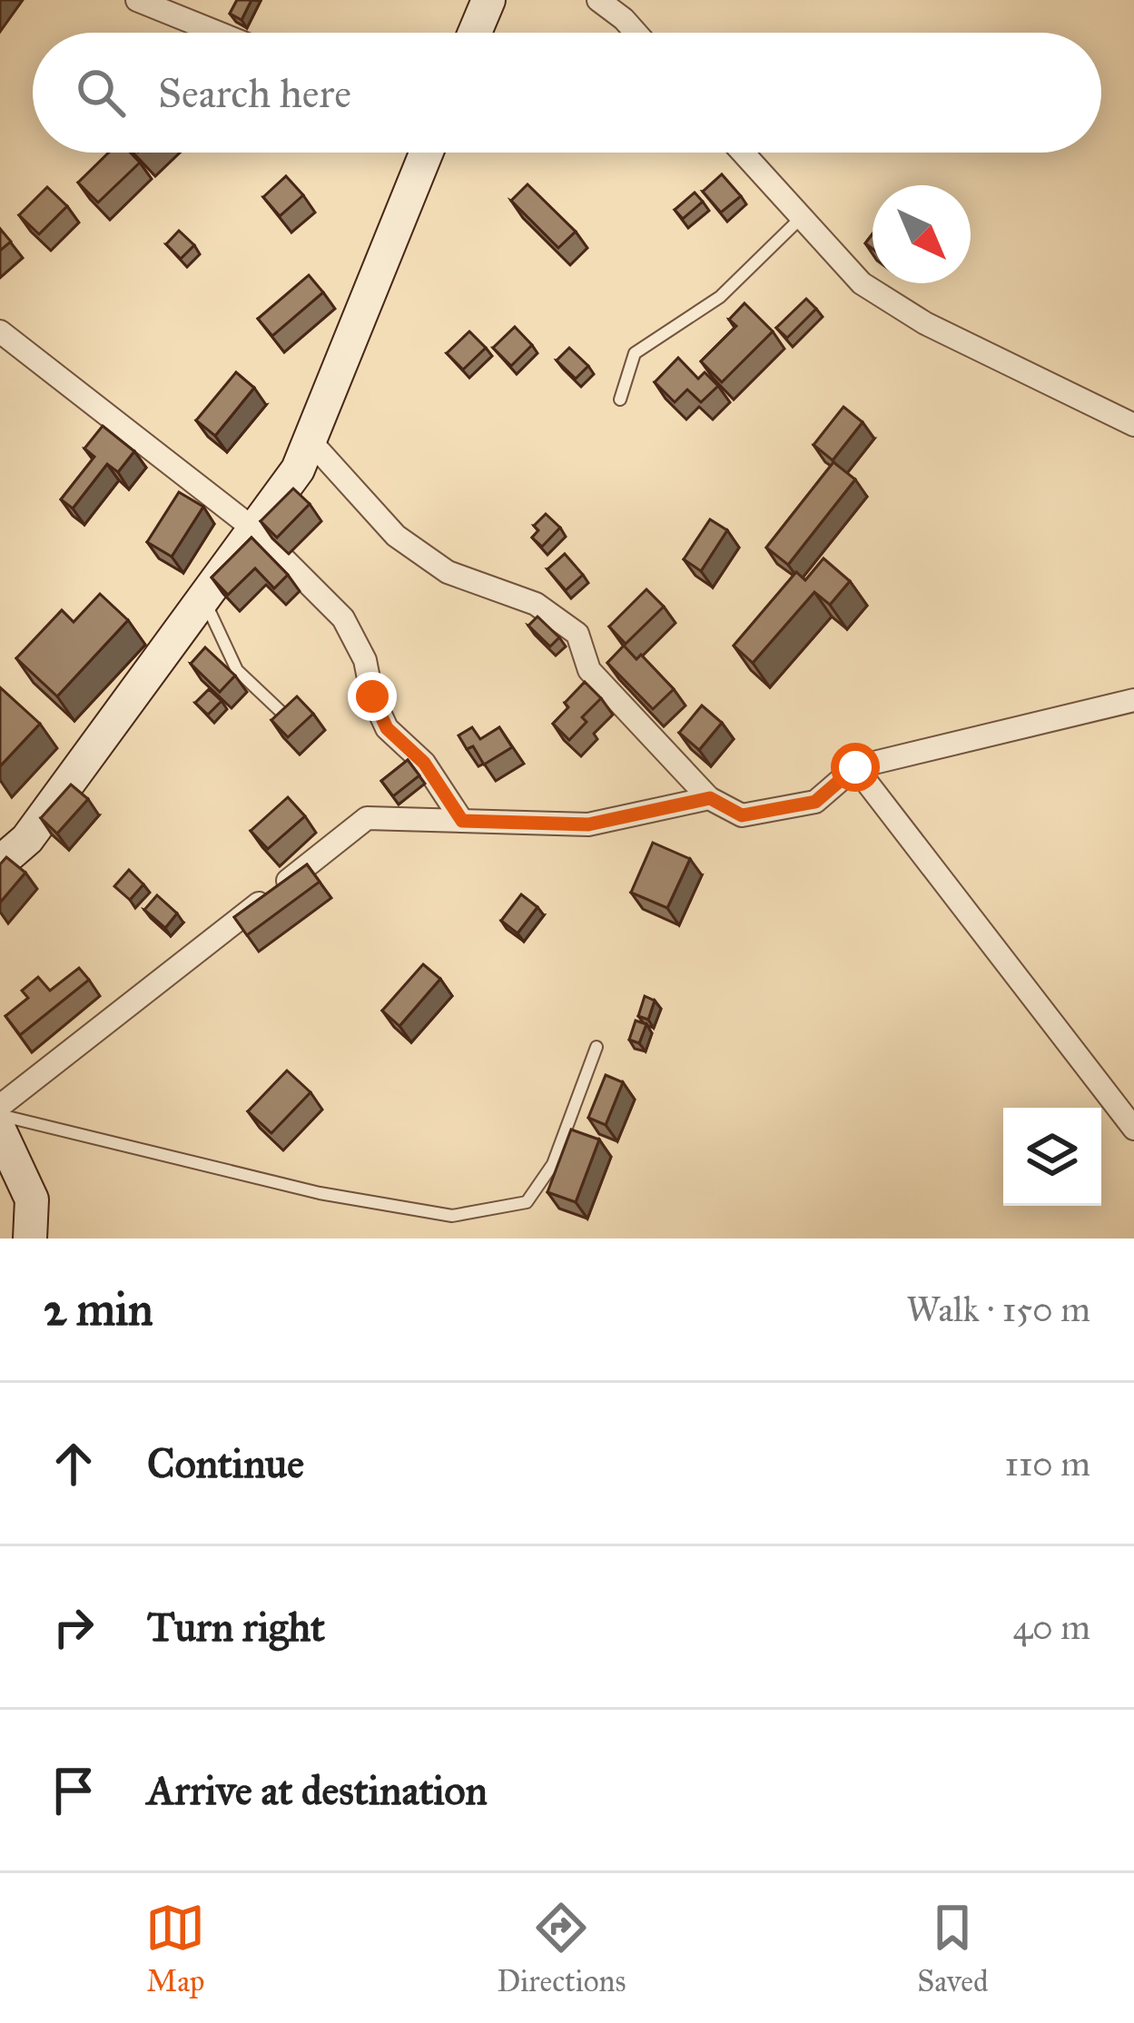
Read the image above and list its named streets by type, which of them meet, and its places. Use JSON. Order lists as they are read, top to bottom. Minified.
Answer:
{"north":"bottom right","page":{"search":"Search here","heading":["2 min","Walk · 150 m"],"list":[["Continue","110 m"],["Turn right","40 m"],"Arrive at destination"],"nav":["Map","Directions","Saved"]}}
